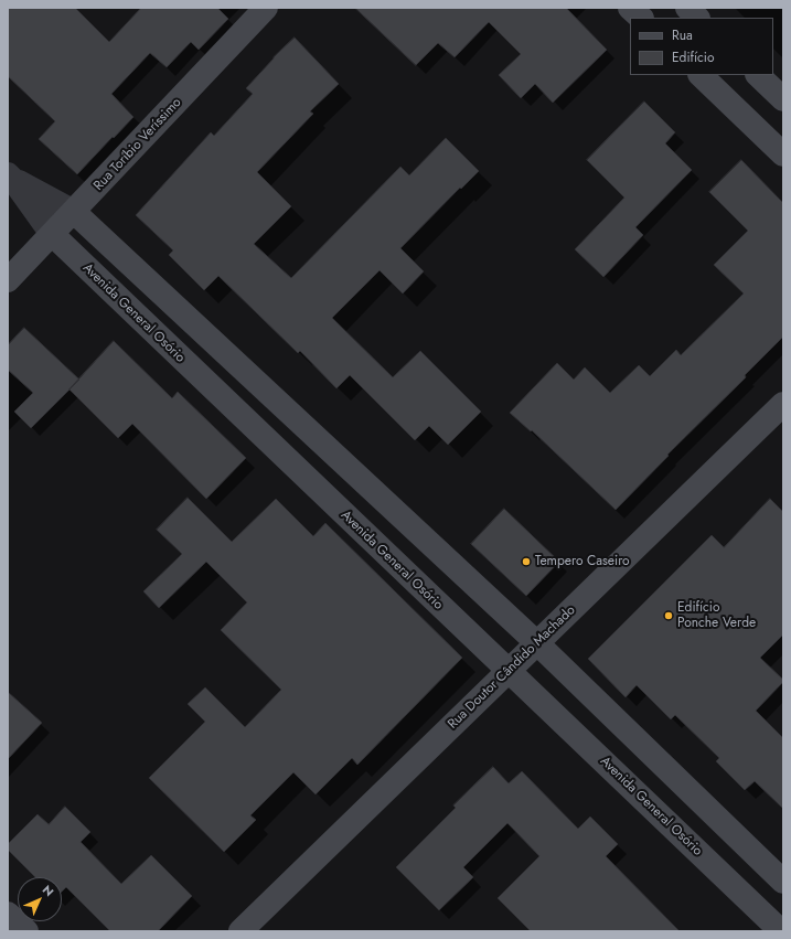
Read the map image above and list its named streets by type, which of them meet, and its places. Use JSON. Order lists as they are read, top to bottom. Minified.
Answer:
{"streets":{"main road":["Rua Toríbio Veríssimo","Avenida General Osório","Rua Doutor Cândido Machado"]},"crossings":[["Rua Toríbio Veríssimo","Avenida General Osório"],["Avenida General Osório","Rua Doutor Cândido Machado"]],"places":["Tempero Caseiro","Edifício Ponche Verde"],"legend":["Rua","Edifício"],"north":"top right"}
